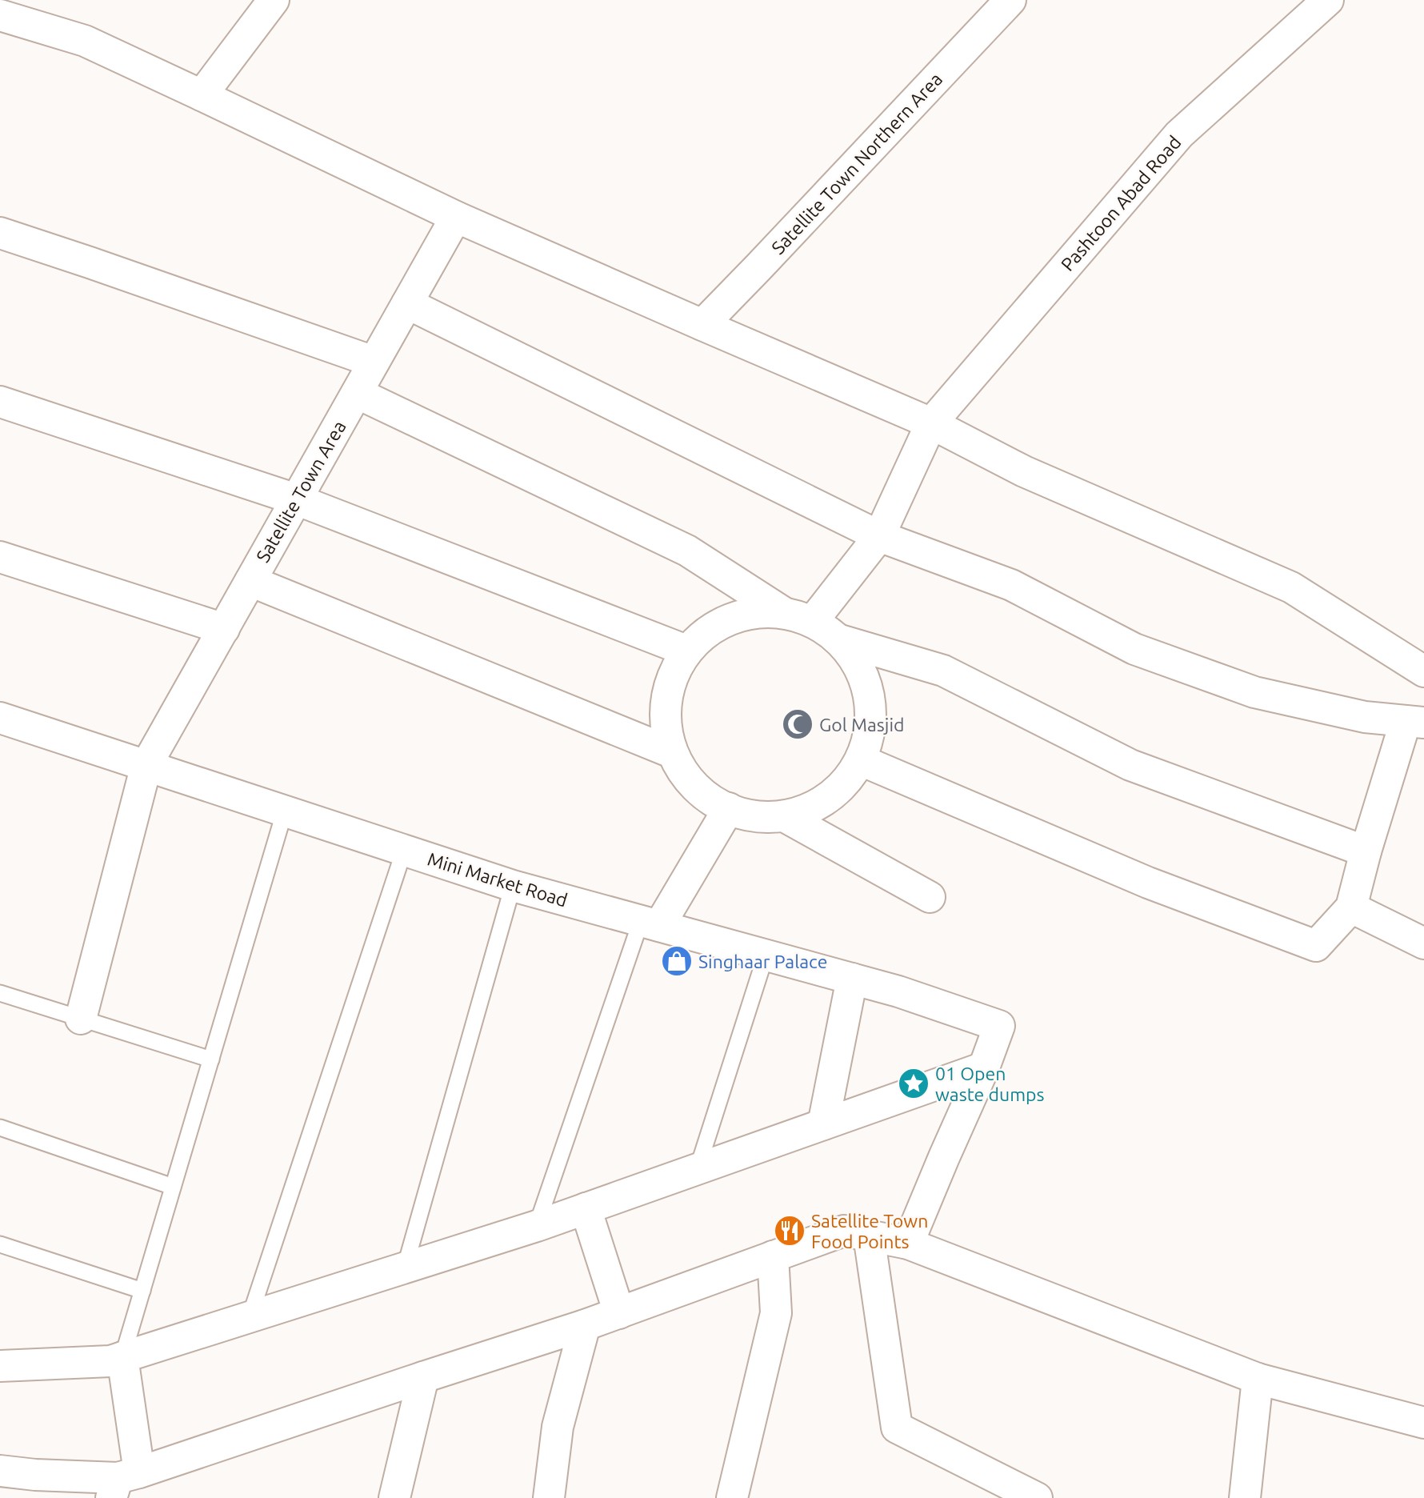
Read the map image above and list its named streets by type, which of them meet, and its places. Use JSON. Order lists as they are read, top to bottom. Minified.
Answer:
{"streets":{"street":["Satellite Town Northern Area","Pashtoon Abad Road","Satellite Town Area","Mini Market Road"]},"crossings":[["Satellite Town Area","Mini Market Road"]],"places":{"mosque":["Gol Masjid"],"shop":["Singhaar Palace"],"place":["01 Open waste dumps"],"restaurant":["Satellite Town Food Points"]}}
